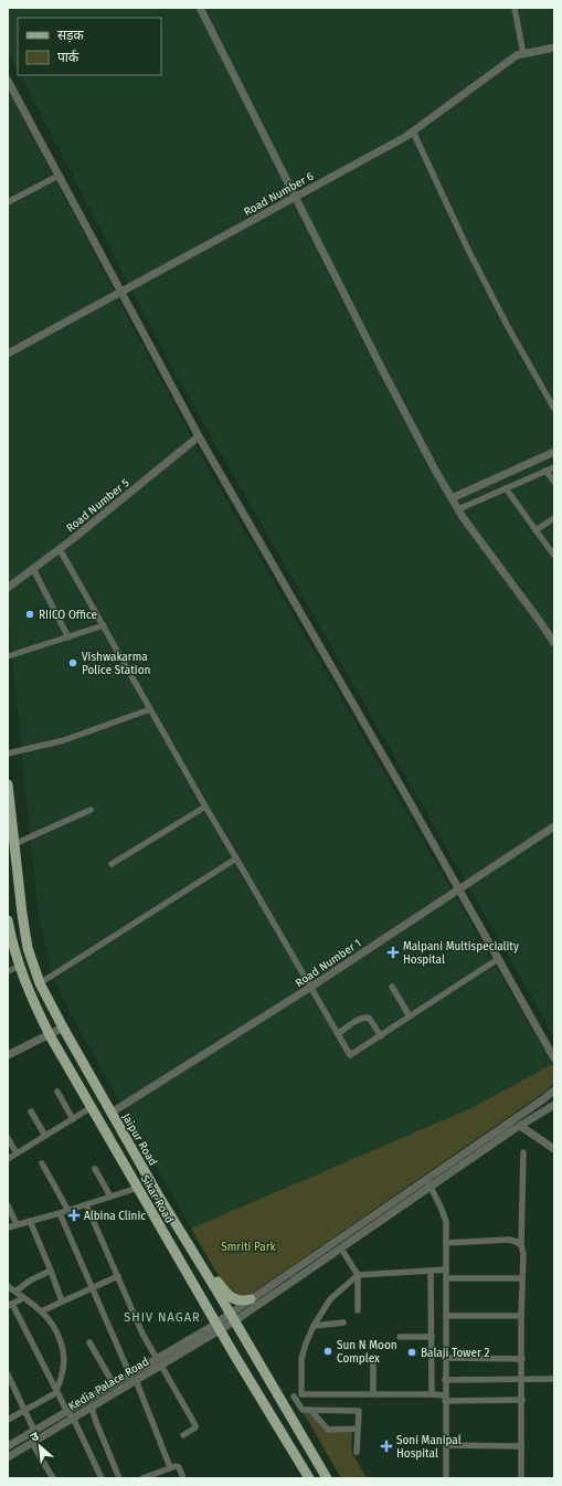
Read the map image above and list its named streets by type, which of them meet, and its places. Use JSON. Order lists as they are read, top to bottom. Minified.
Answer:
{"streets":{"main road":["Jaipur Road","Sikar Road"],"street":["Road Number 6","Road Number 5","Road Number 1","Kedia Palace Road"]},"crossings":[["Road Number 1","Jaipur Road"],["Sikar Road","Kedia Palace Road"]],"districts":["SHIV NAGAR"],"parks":["Smriti Park"],"places":{"other":["RIICO Office","Vishwakarma Police Station","Sun N Moon Complex","Balaji Tower 2"],"health":["Malpani Multispeciality Hospital","Albina Clinic","Soni Manipal Hospital"]},"legend":["सड़क","पार्क"],"north":"top left"}
